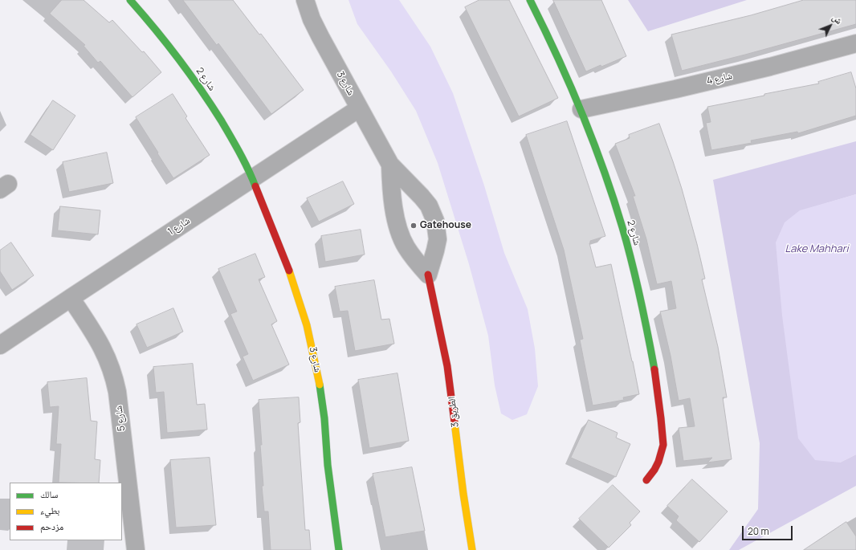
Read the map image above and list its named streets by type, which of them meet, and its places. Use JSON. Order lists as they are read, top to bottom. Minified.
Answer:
{"streets":{"street":["شارع 4","شارع 2","شارع 3","شارع 1","3 الطريق","شارع 5"]},"crossings":[["شارع 4","شارع 2"],["شارع 2","شارع 3"],["شارع 2","شارع 1"],["شارع 3","شارع 1"],["شارع 3","3 الطريق"],["شارع 1","شارع 5"]],"water":["Lake Mahhari"],"places":["Gatehouse"],"legend":["سالك","بطيء","مزدحم"],"scale_bar":"20 m","north":"top right"}
